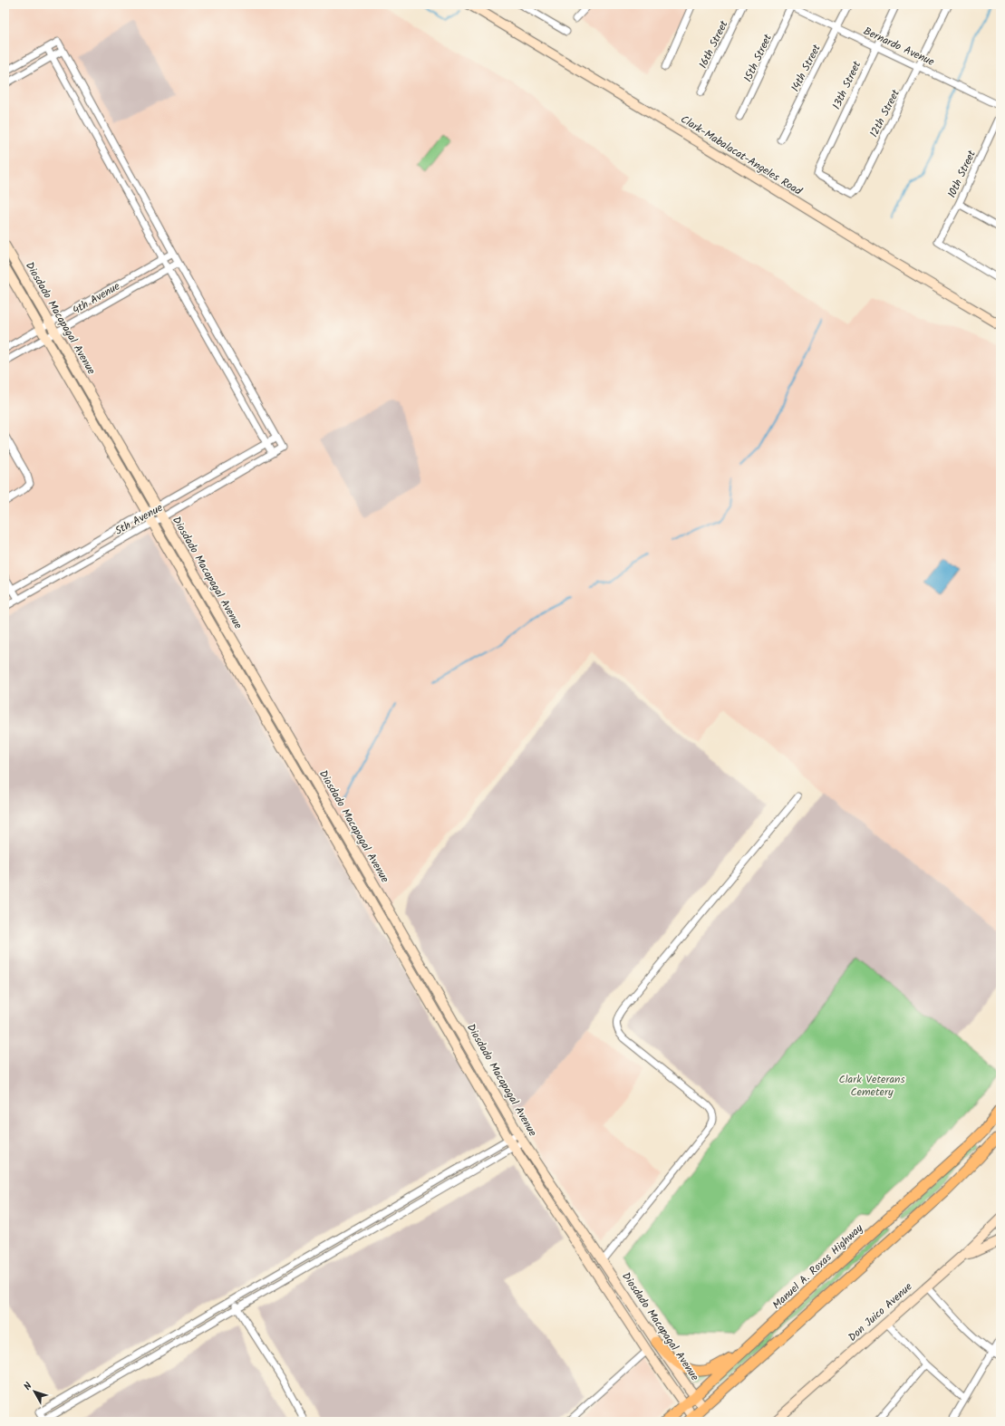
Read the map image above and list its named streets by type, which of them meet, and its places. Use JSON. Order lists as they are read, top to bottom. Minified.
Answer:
{"streets":{"main road":["Clark-Mabalacat-Angeles Road","Diosdado Macapagal Avenue","Manuel A. Roxas Highway","Don Juico Avenue"],"street":["16th Street","Bernardo Avenue","15th Street","14th Street","13th Street","12th Street","10th Street","4th Avenue","5th Avenue"]},"crossings":[["Bernardo Avenue","15th Street"],["Bernardo Avenue","14th Street"],["Bernardo Avenue","13th Street"],["Bernardo Avenue","12th Street"],["13th Street","12th Street"],["4th Avenue","Diosdado Macapagal Avenue"],["Diosdado Macapagal Avenue","5th Avenue"],["Diosdado Macapagal Avenue","Manuel A. Roxas Highway"]],"parks":["Clark Veterans Cemetery"],"north":"top left"}
